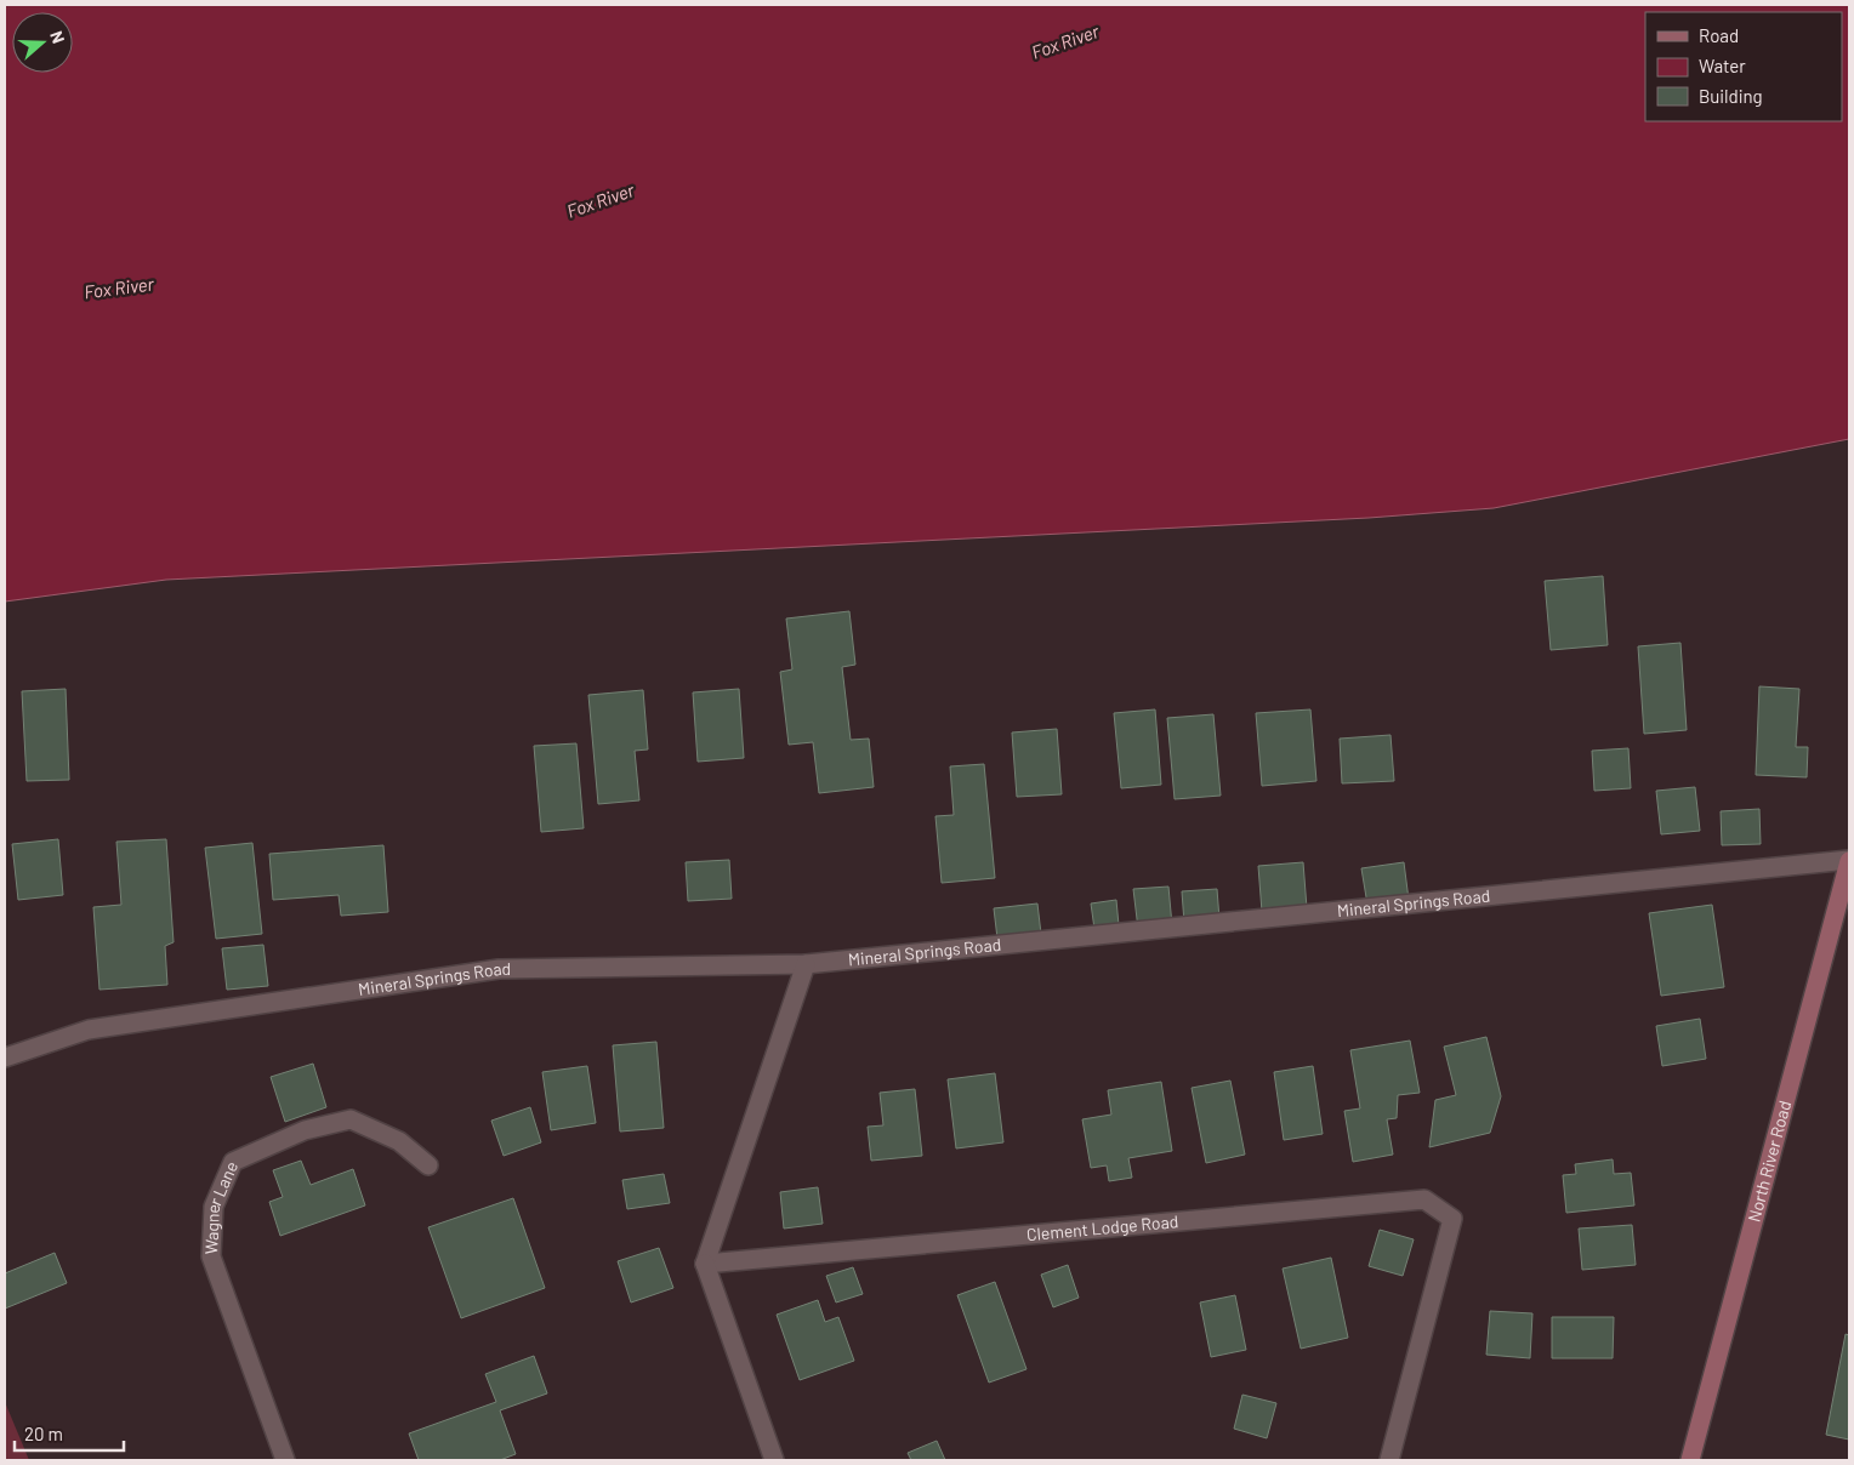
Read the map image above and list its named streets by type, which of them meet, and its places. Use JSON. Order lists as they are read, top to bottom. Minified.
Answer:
{"streets":{"street":["Mineral Springs Road","North River Road","Wagner Lane","Clement Lodge Road"]},"crossings":[["Mineral Springs Road","North River Road"]],"water":["Fox River"],"legend":["Road","Water","Building"],"scale_bar":"20 m","north":"right"}
